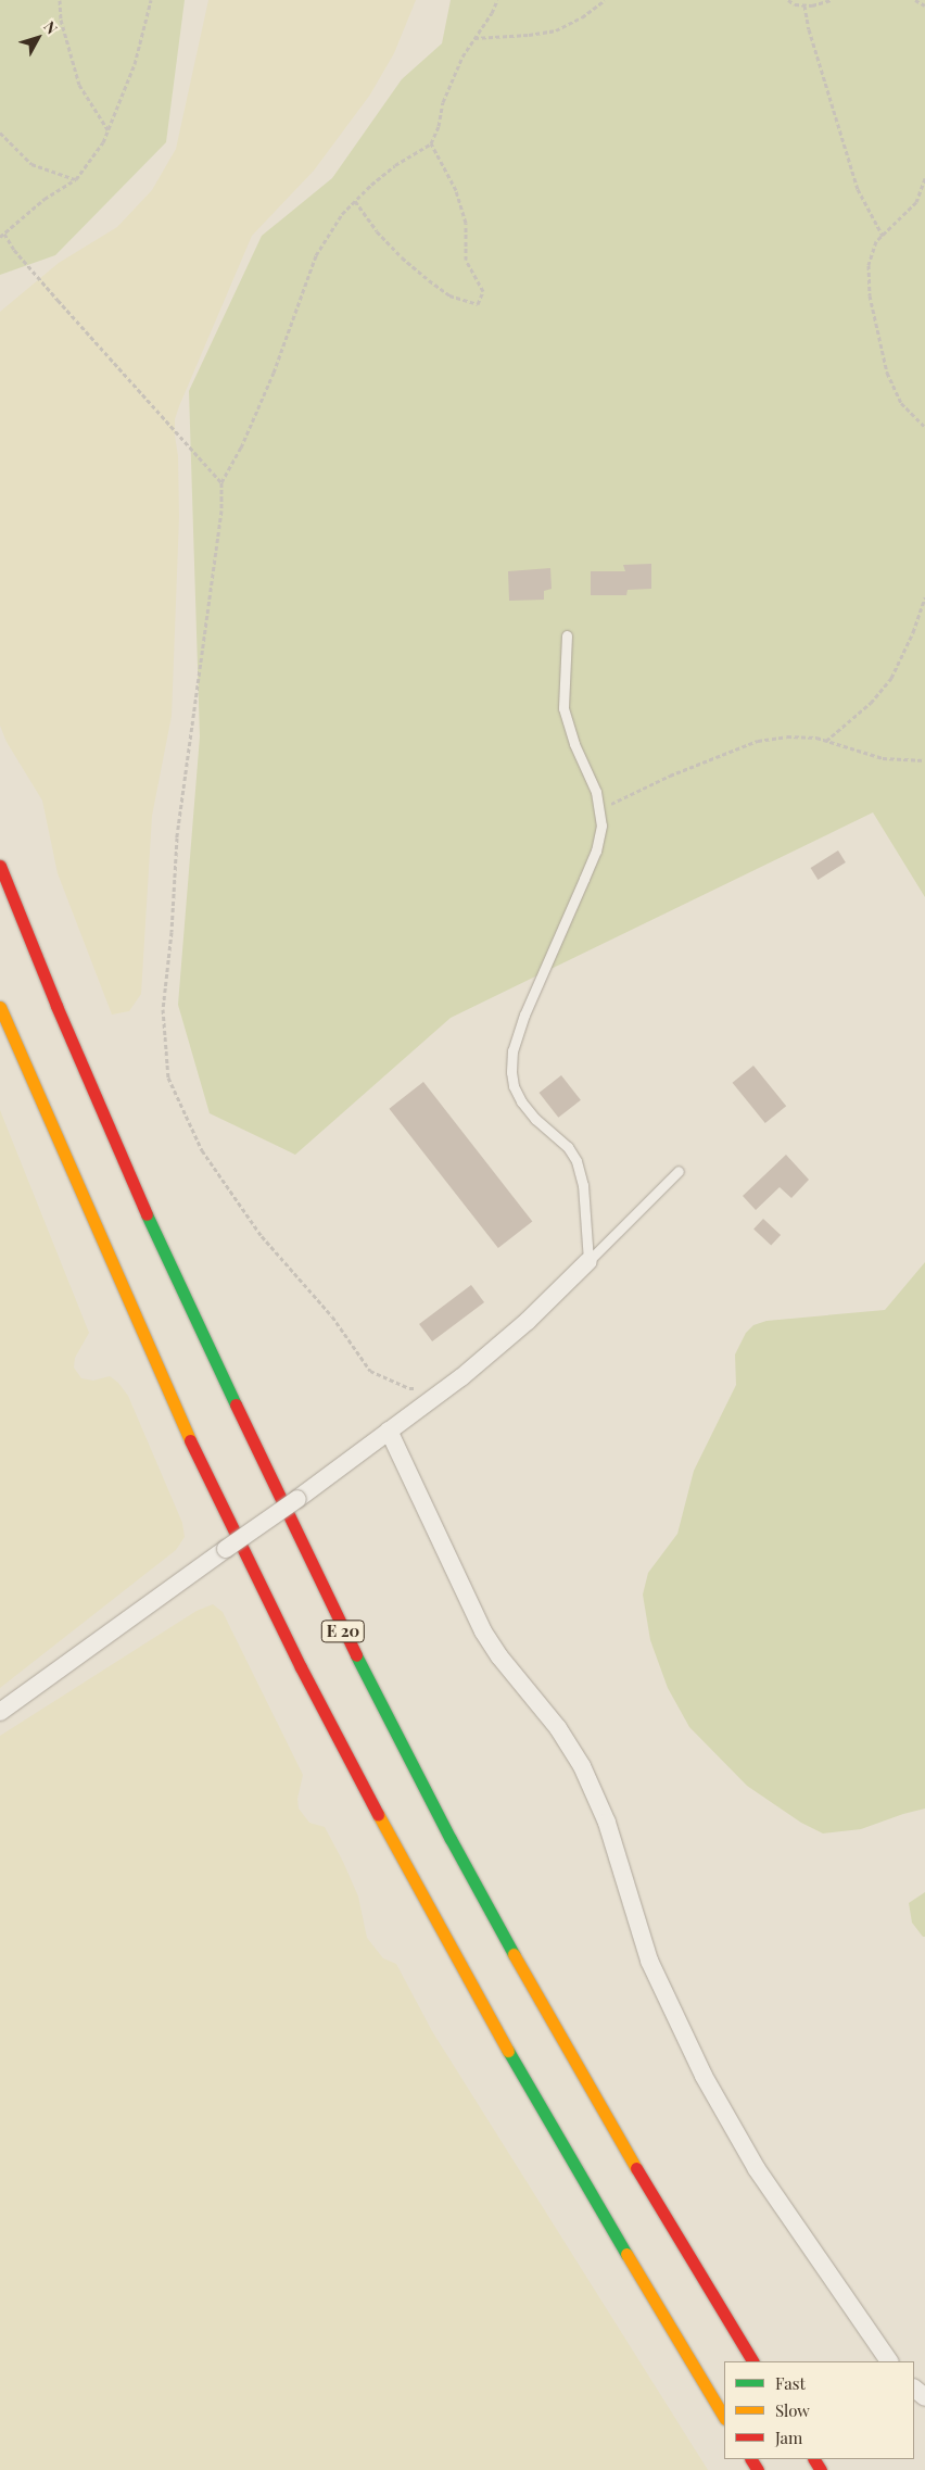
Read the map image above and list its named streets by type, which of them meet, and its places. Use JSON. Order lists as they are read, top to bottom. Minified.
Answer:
{"streets":{"highway":["E 20"]},"legend":["Fast","Slow","Jam"],"north":"top right"}
